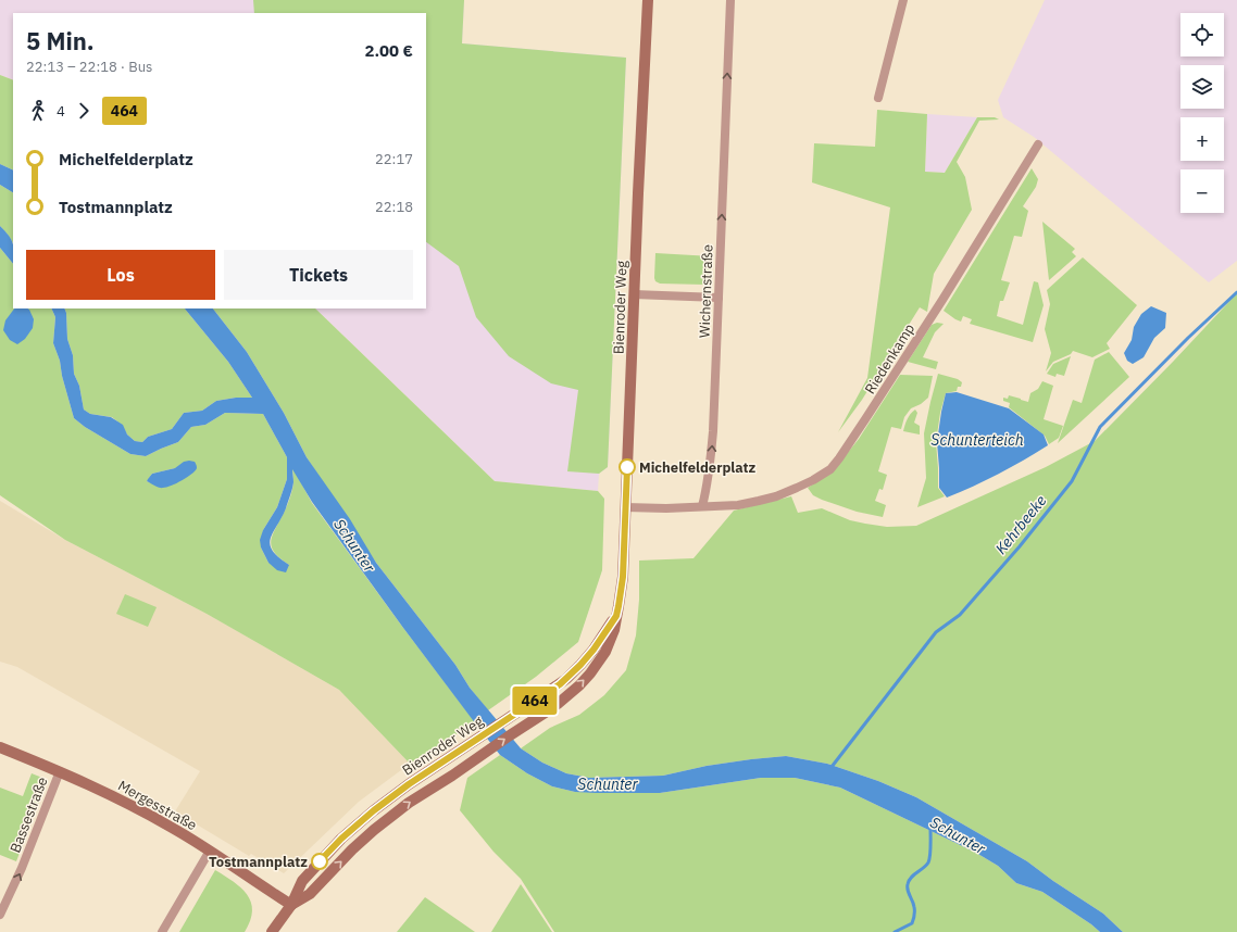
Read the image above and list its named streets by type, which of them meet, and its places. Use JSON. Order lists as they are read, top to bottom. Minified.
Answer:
{"streets":{"main road":["Bienroder Weg","Mergesstraße"],"street":["Wichernstraße","Riedenkamp","Bassestraße"]},"crossings":[["Wichernstraße","Riedenkamp"],["Bienroder Weg","Mergesstraße"],["Mergesstraße","Bassestraße"]],"one_way":["Wichernstraße","Bassestraße"],"water":["Schunterteich","Kehrbeeke","Schunter"],"places":["Michelfelderplatz","Tostmannplatz"],"lines":["bus line 464"],"page":{"on_map":"464","map_buttons":["+","−"],"heading":["5 Min.","22:13 – 22:18 · Bus","2.00 €"],"legs":["4","464"],"list":[{"name":"Michelfelderplatz","value":"22:17"},{"name":"Tostmannplatz","value":"22:18"}],"buttons":["Los","Tickets"]}}
